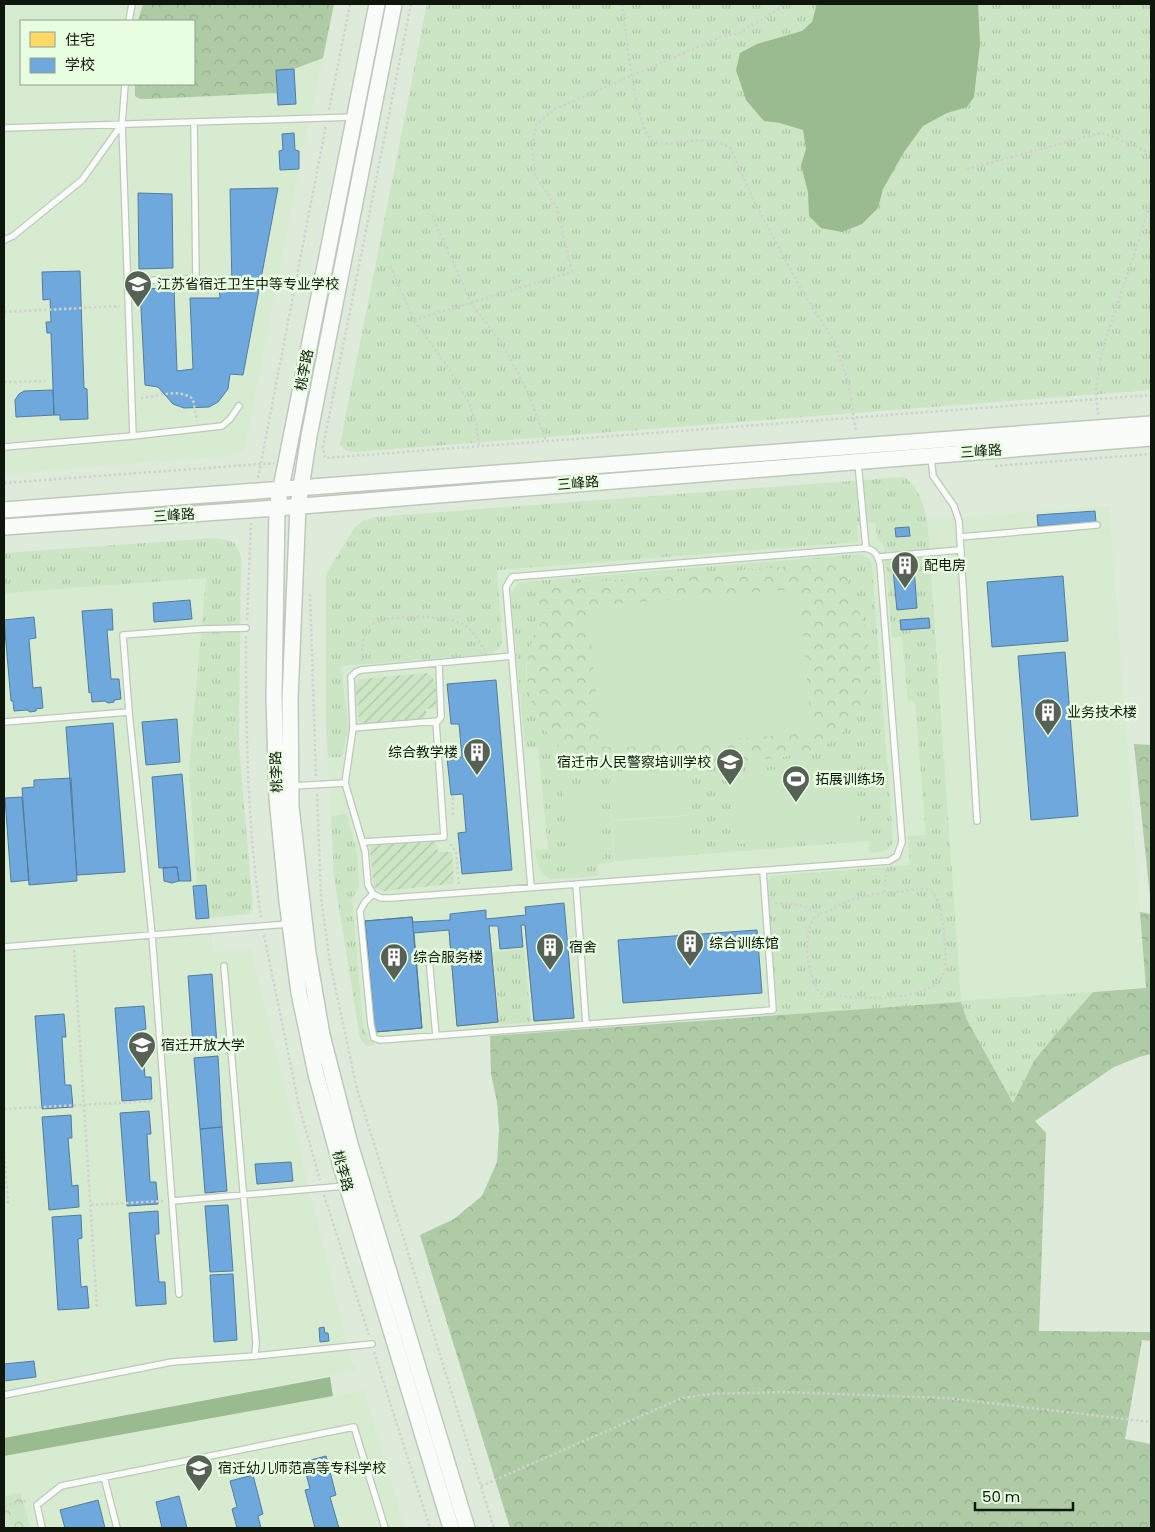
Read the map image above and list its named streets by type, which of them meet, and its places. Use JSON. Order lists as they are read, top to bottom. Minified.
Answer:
{"streets":{"main road":["桃李路","三峰路"]},"crossings":[["桃李路","三峰路"]],"places":{"school or university":["江苏省宿迁卫生中等专业学校","宿迁市人民警察培训学校","宿迁开放大学","宿迁幼儿师范高等专科学校"],"building":["配电房","业务技术楼","综合教学楼","综合训练馆","宿舍","综合服务楼"],"sports":["拓展训练场"]},"legend":["住宅","学校"],"scale_bar":"50 m"}
